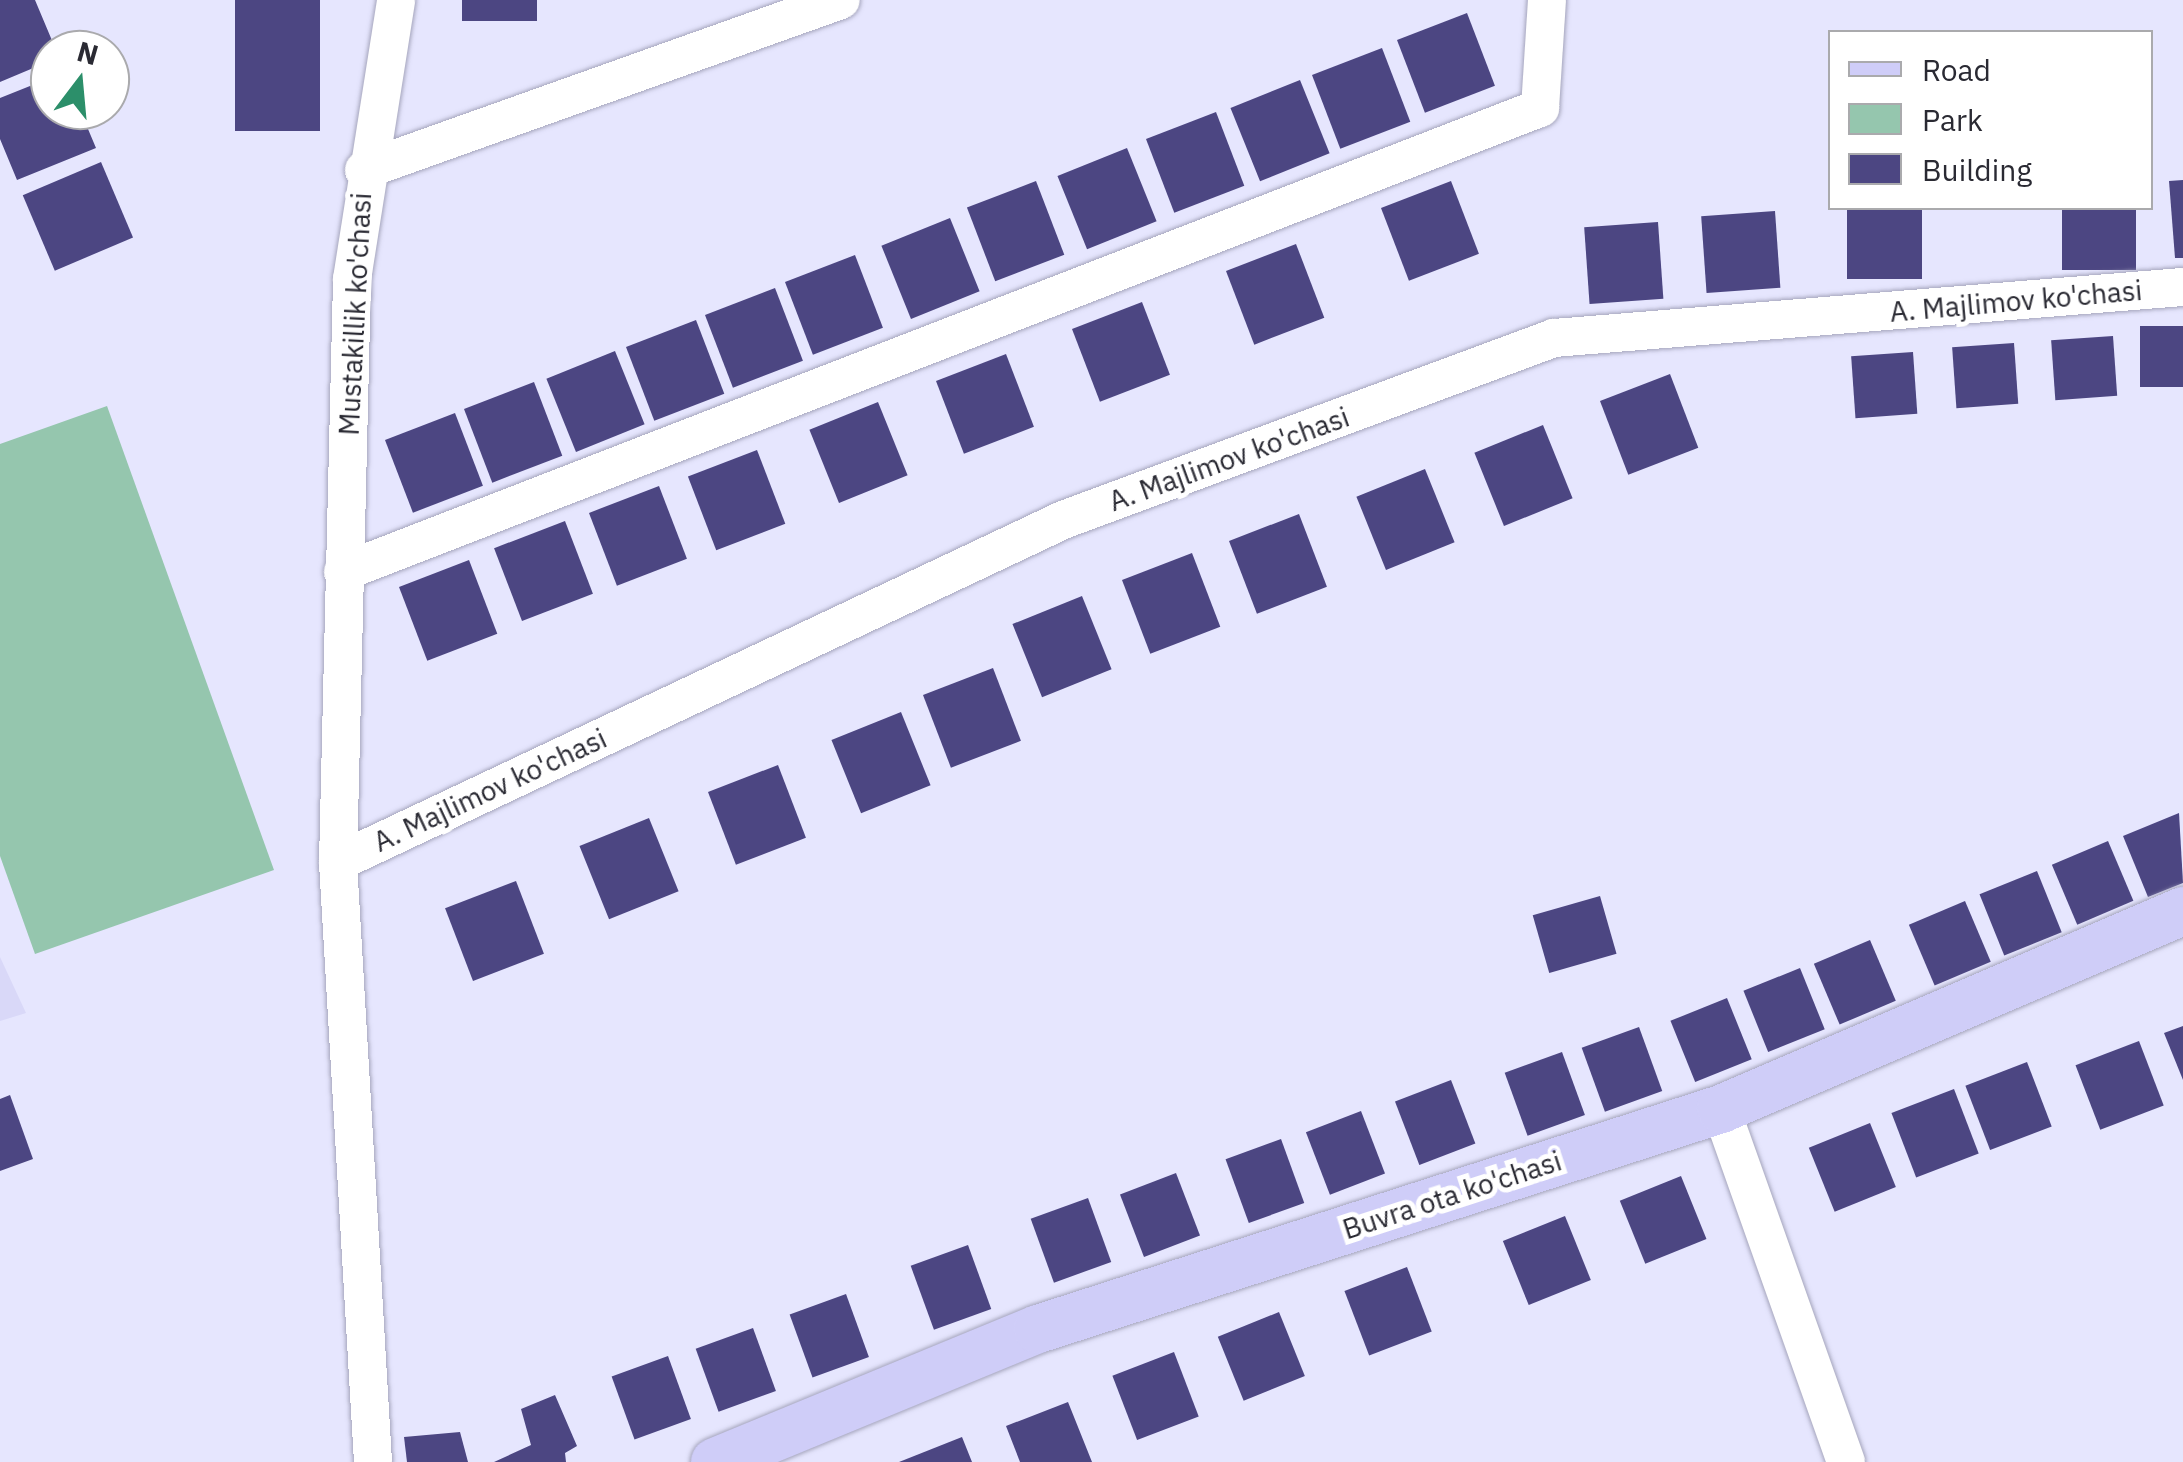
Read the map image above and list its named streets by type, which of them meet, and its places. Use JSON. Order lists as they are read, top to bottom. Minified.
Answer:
{"streets":{"main road":["Buvra ota ko'chasi"],"street":["A. Majlimov ko'chasi","Mustakillik ko'chasi"]},"crossings":[["A. Majlimov ko'chasi","Mustakillik ko'chasi"]],"legend":["Road","Park","Building"],"north":"top"}
